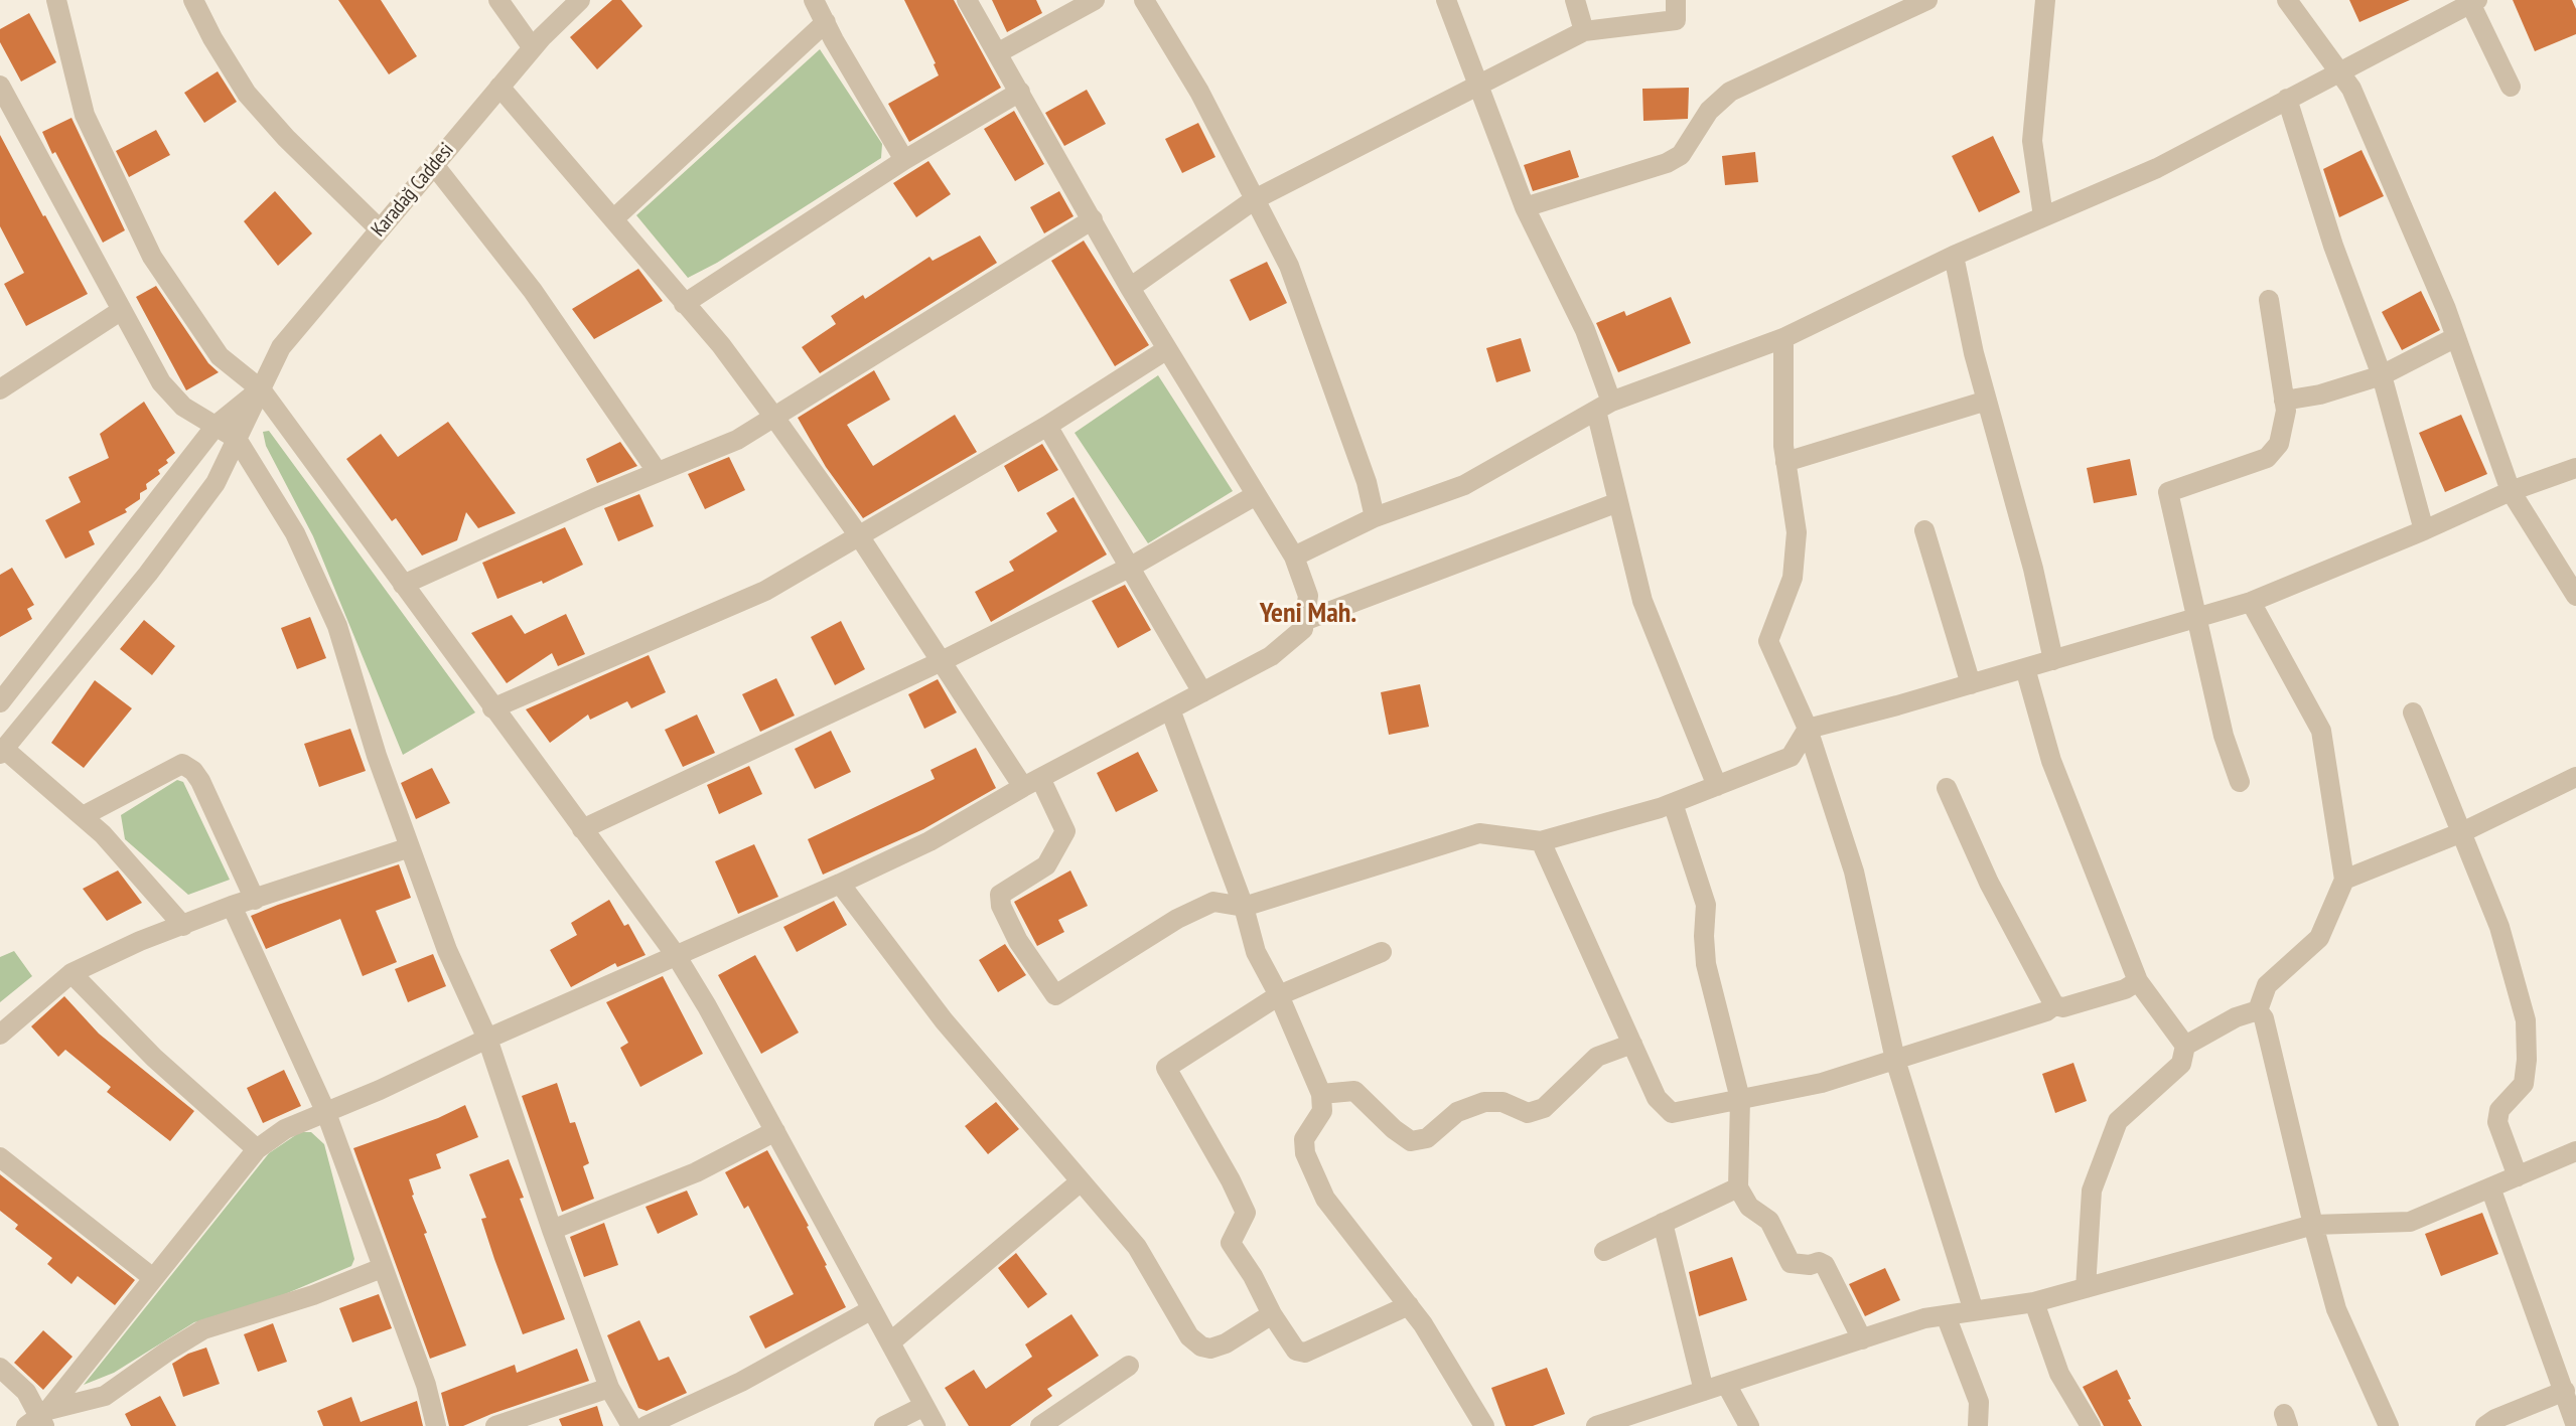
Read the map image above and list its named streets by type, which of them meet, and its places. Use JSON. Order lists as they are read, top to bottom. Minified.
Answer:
{"streets":{"street":["Karadağ Caddesi"]},"districts":["Yeni Mah."]}
